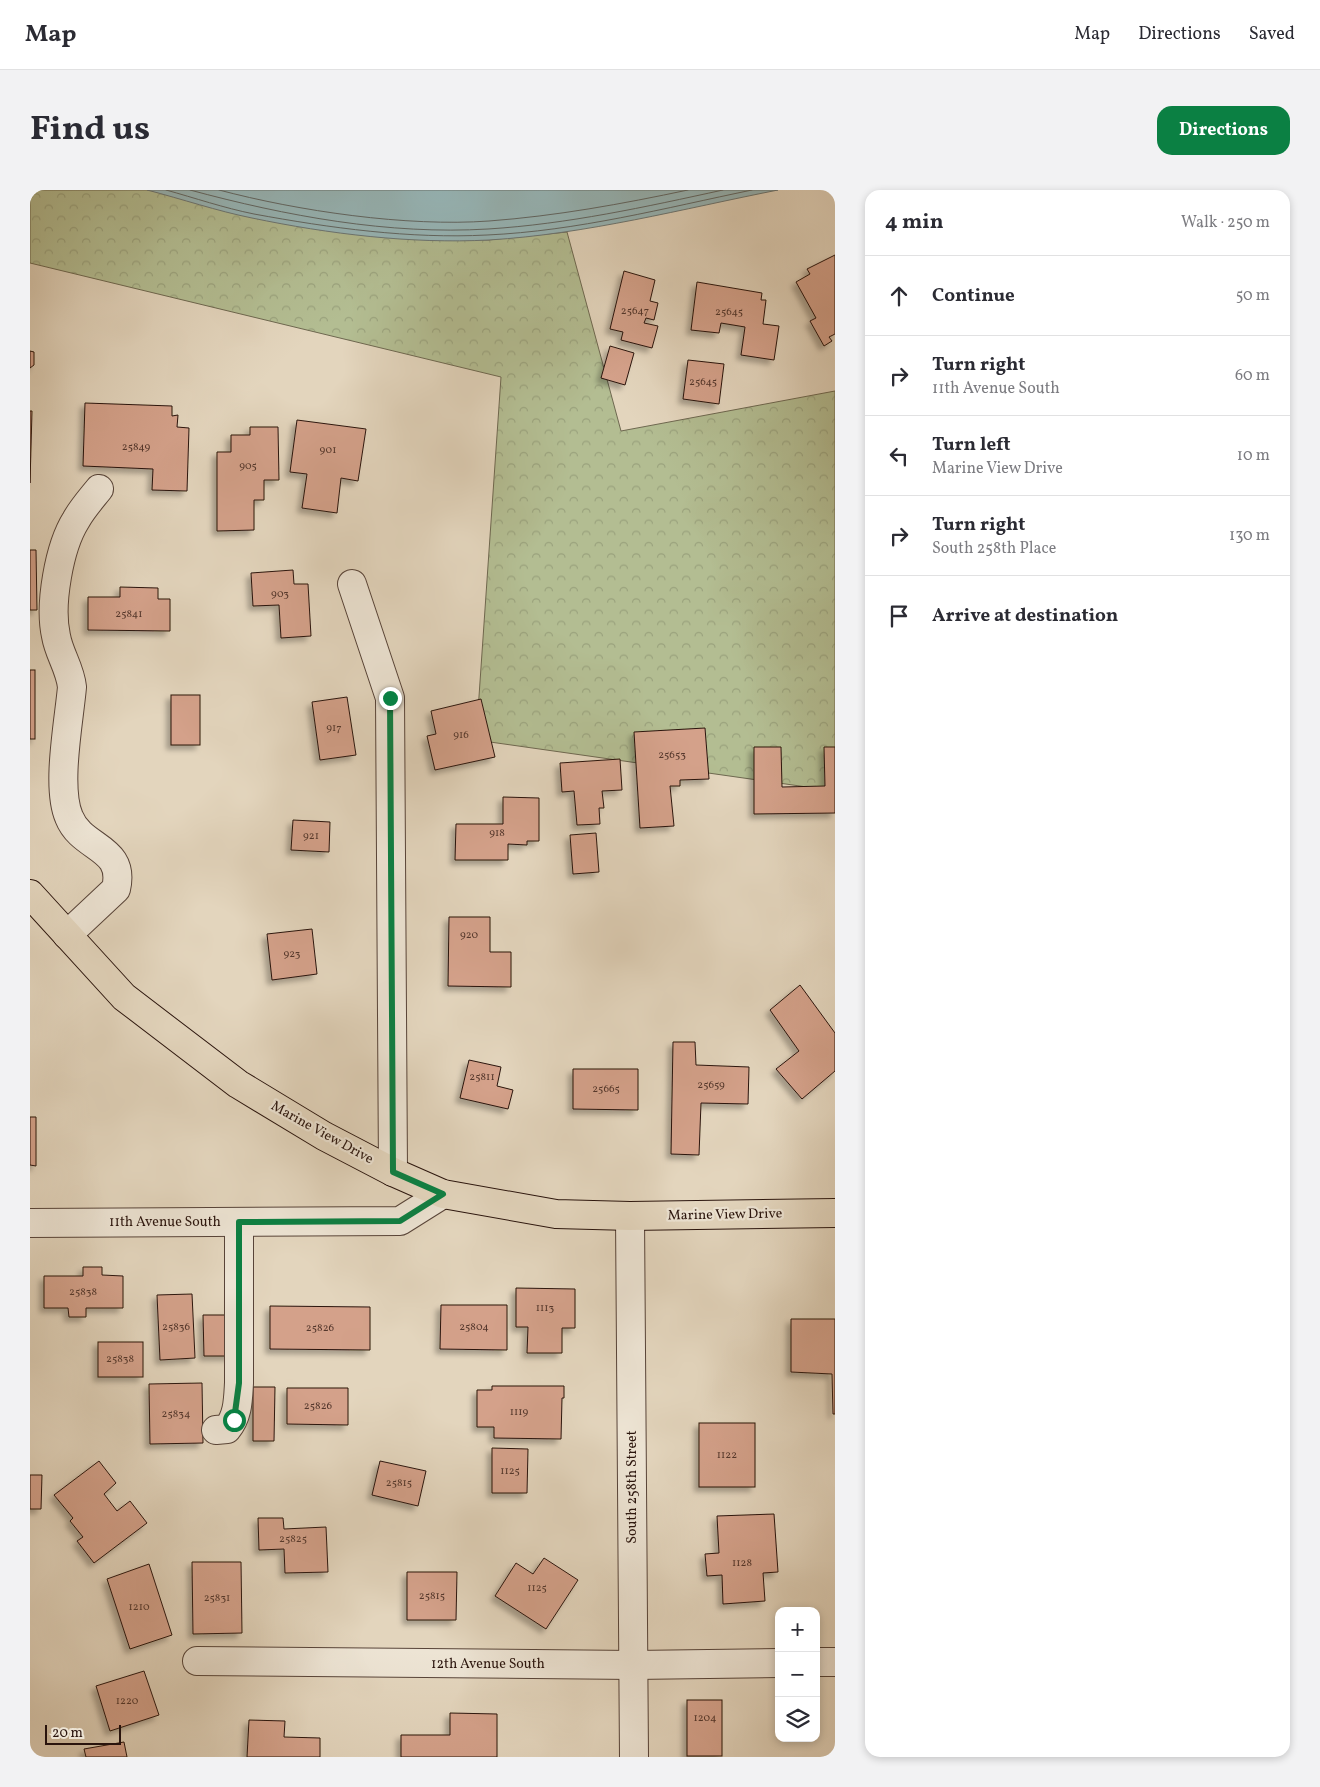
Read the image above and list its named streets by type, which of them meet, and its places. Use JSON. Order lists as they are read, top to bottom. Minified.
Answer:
{"streets":{"main road":["Marine View Drive"],"street":["11th Avenue South","South 258th Street","12th Avenue South"]},"crossings":[["Marine View Drive","11th Avenue South"],["Marine View Drive","South 258th Street"],["South 258th Street","12th Avenue South"]],"house_numbers":["25647","25645","25645","25849","901","905","903","25841","917","916","25653","918","921","920","923","25811","25659","25665","25838","1113","25836","25804","25826","25838","25826","1119","25834","1122","1125","25815","25825","1128","1125","25815","25831","1210","1220","1204"],"scale_bar":"20 m","page":{"header":"Map","nav":["Map","Directions","Saved"],"title":"Find us","buttons":"Directions","heading":["4 min","Walk · 250 m"],"list":[["Continue","50 m"],["Turn right","11th Avenue South","60 m"],["Turn left","Marine View Drive","10 m"],["Turn right","South 258th Place","130 m"],"Arrive at destination"],"map_buttons":["+","−"],"scale":"20 m"}}
